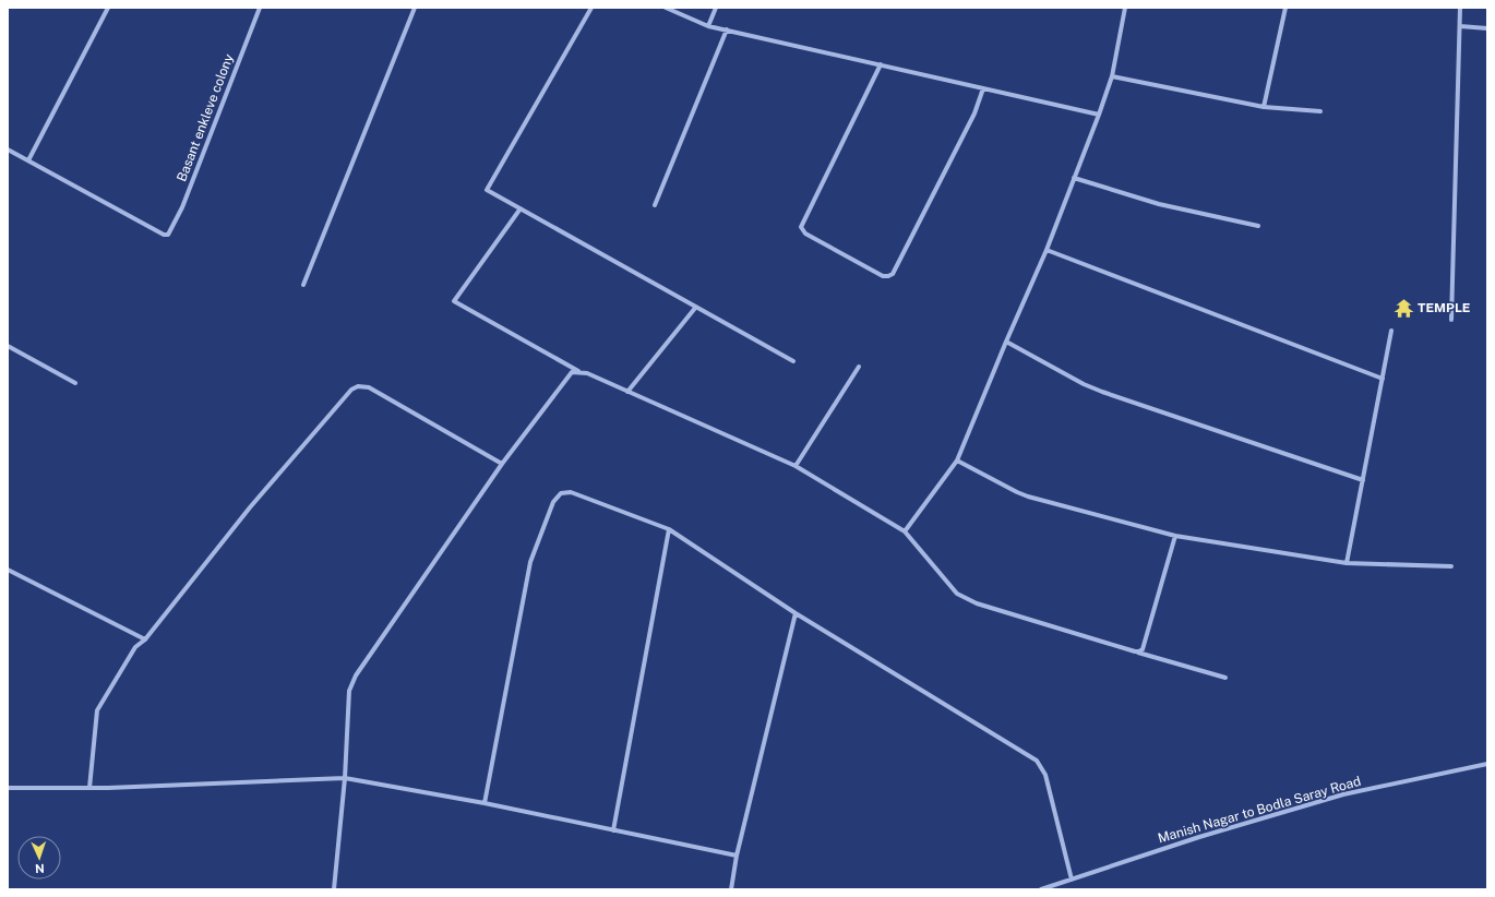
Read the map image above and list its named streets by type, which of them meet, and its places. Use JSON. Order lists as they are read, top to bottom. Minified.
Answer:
{"streets":{"street":["Basant enkleve colony","Manish Nagar to Bodla Saray Road"]},"places":{"temple":["TEMPLE"]},"north":"bottom"}
